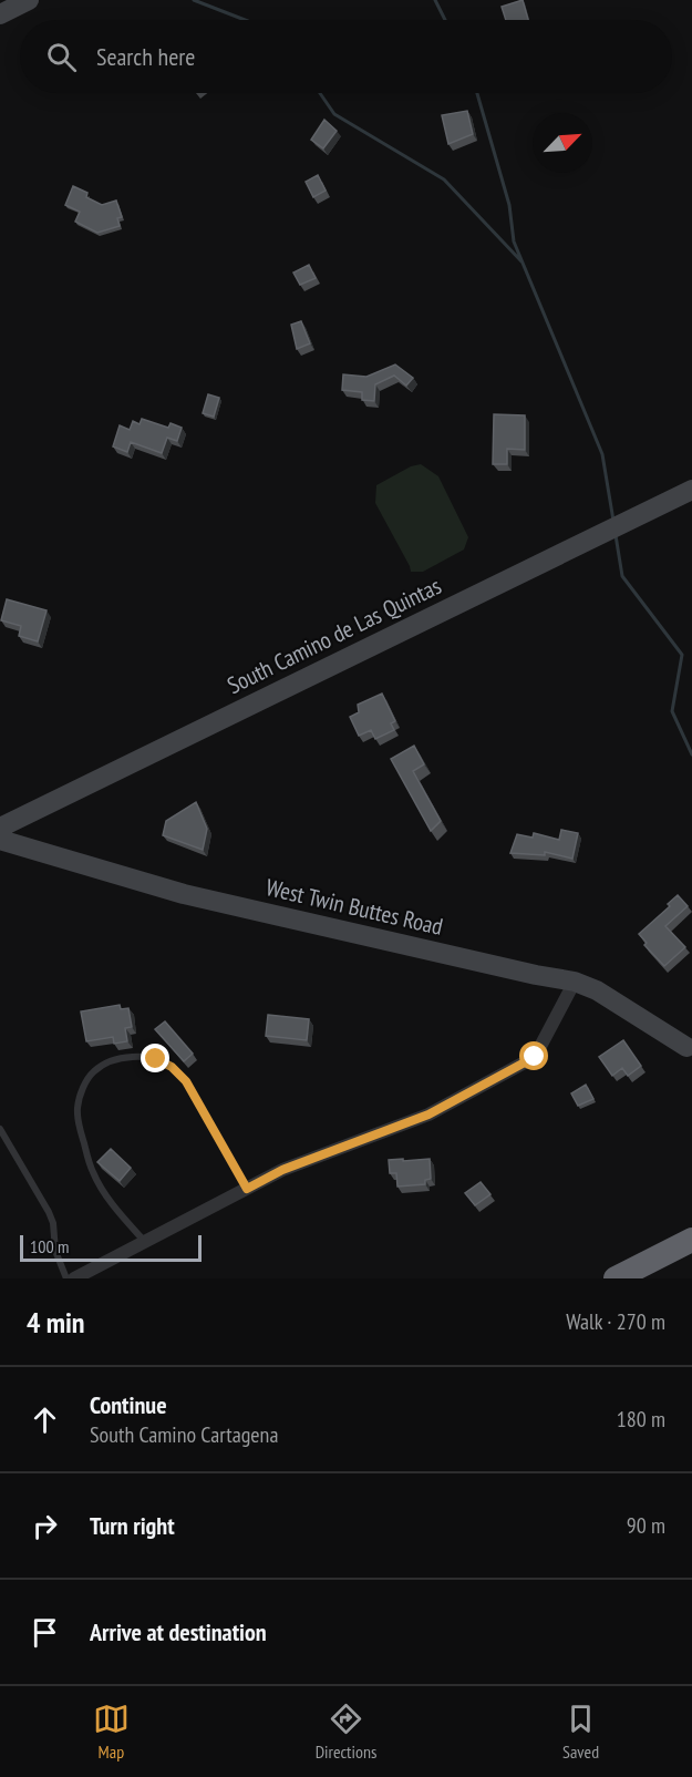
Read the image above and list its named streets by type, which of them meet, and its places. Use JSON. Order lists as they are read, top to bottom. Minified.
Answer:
{"streets":{"street":["South Camino de Las Quintas","West Twin Buttes Road"]},"scale_bar":"100 m","north":"top right","page":{"search":"Search here","scale":"100 m","heading":["4 min","Walk · 270 m"],"list":[["Continue","South Camino Cartagena","180 m"],["Turn right","90 m"],"Arrive at destination"],"nav":["Map","Directions","Saved"]}}
